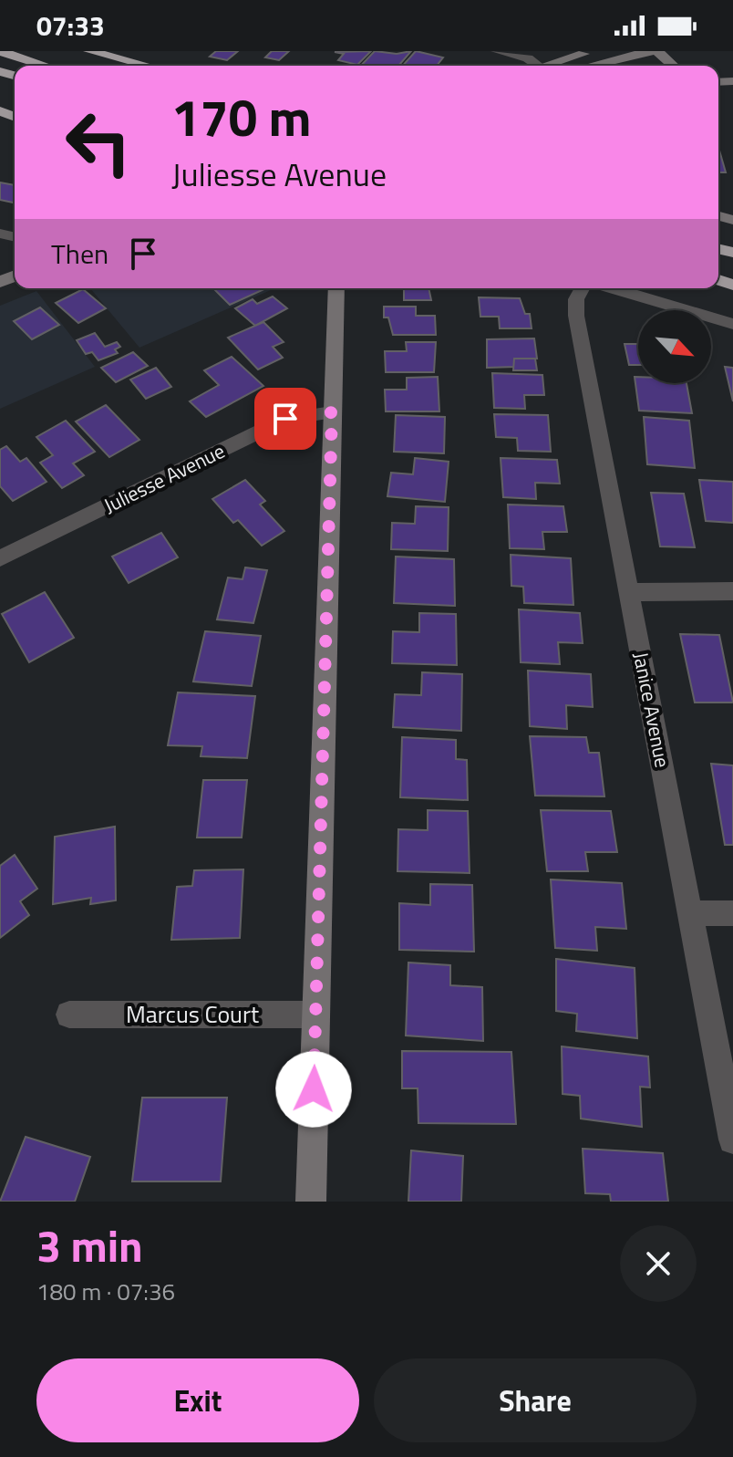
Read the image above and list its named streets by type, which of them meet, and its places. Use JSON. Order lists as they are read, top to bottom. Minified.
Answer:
{"streets":{"street":["Juliesse Avenue","Janice Avenue","Marcus Court"]},"north":"bottom right","page":{"status":"07:33","turn":["170 m","Juliesse Avenue"],"then":"Then","heading":["3 min","180 m · 07:36"],"buttons":["Exit","Share"]}}
